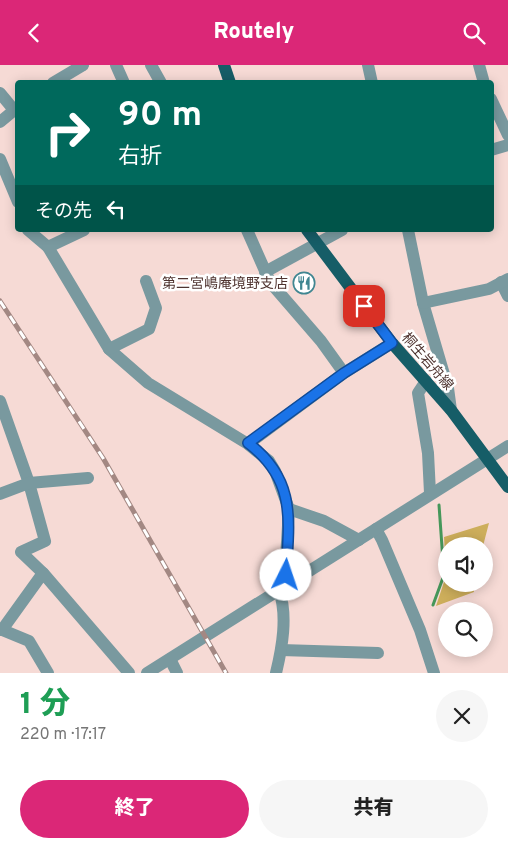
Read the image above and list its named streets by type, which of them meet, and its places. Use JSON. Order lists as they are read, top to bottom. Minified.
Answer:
{"streets":{"main road":["桐生岩舟線"]},"places":{"restaurant":["第二宮嶋庵境野支店"]},"page":{"header":"Routely","turn":["90 m","右折"],"then":"その先","heading":["1 分","220 m · 17:17"],"buttons":["終了","共有"]}}
